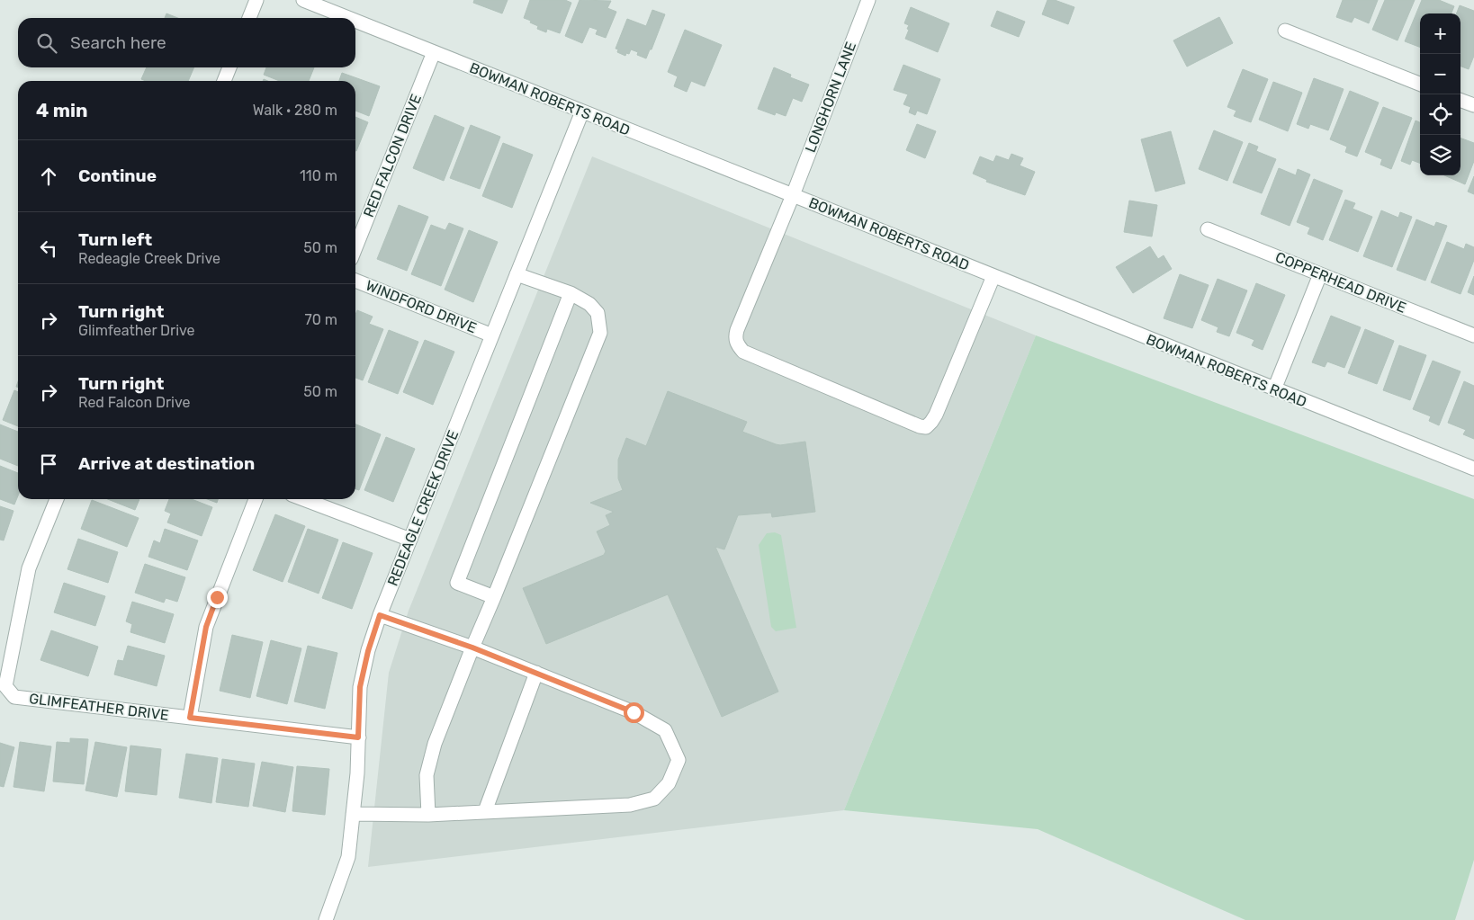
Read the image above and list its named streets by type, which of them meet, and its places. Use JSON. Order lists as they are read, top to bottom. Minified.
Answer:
{"streets":{"street":["LONGHORN LANE","BOWMAN ROBERTS ROAD","RED FALCON DRIVE","COPPERHEAD DRIVE","WINDFORD DRIVE","REDEAGLE CREEK DRIVE","GLIMFEATHER DRIVE"]},"crossings":[["LONGHORN LANE","BOWMAN ROBERTS ROAD"],["BOWMAN ROBERTS ROAD","RED FALCON DRIVE"],["BOWMAN ROBERTS ROAD","REDEAGLE CREEK DRIVE"],["WINDFORD DRIVE","REDEAGLE CREEK DRIVE"],["REDEAGLE CREEK DRIVE","GLIMFEATHER DRIVE"]],"page":{"map_buttons":["+","−"],"search":"Search here","heading":["4 min","Walk · 280 m"],"list":[["Continue","110 m"],["Turn left","Redeagle Creek Drive","50 m"],["Turn right","Glimfeather Drive","70 m"],["Turn right","Red Falcon Drive","50 m"],"Arrive at destination"]}}
